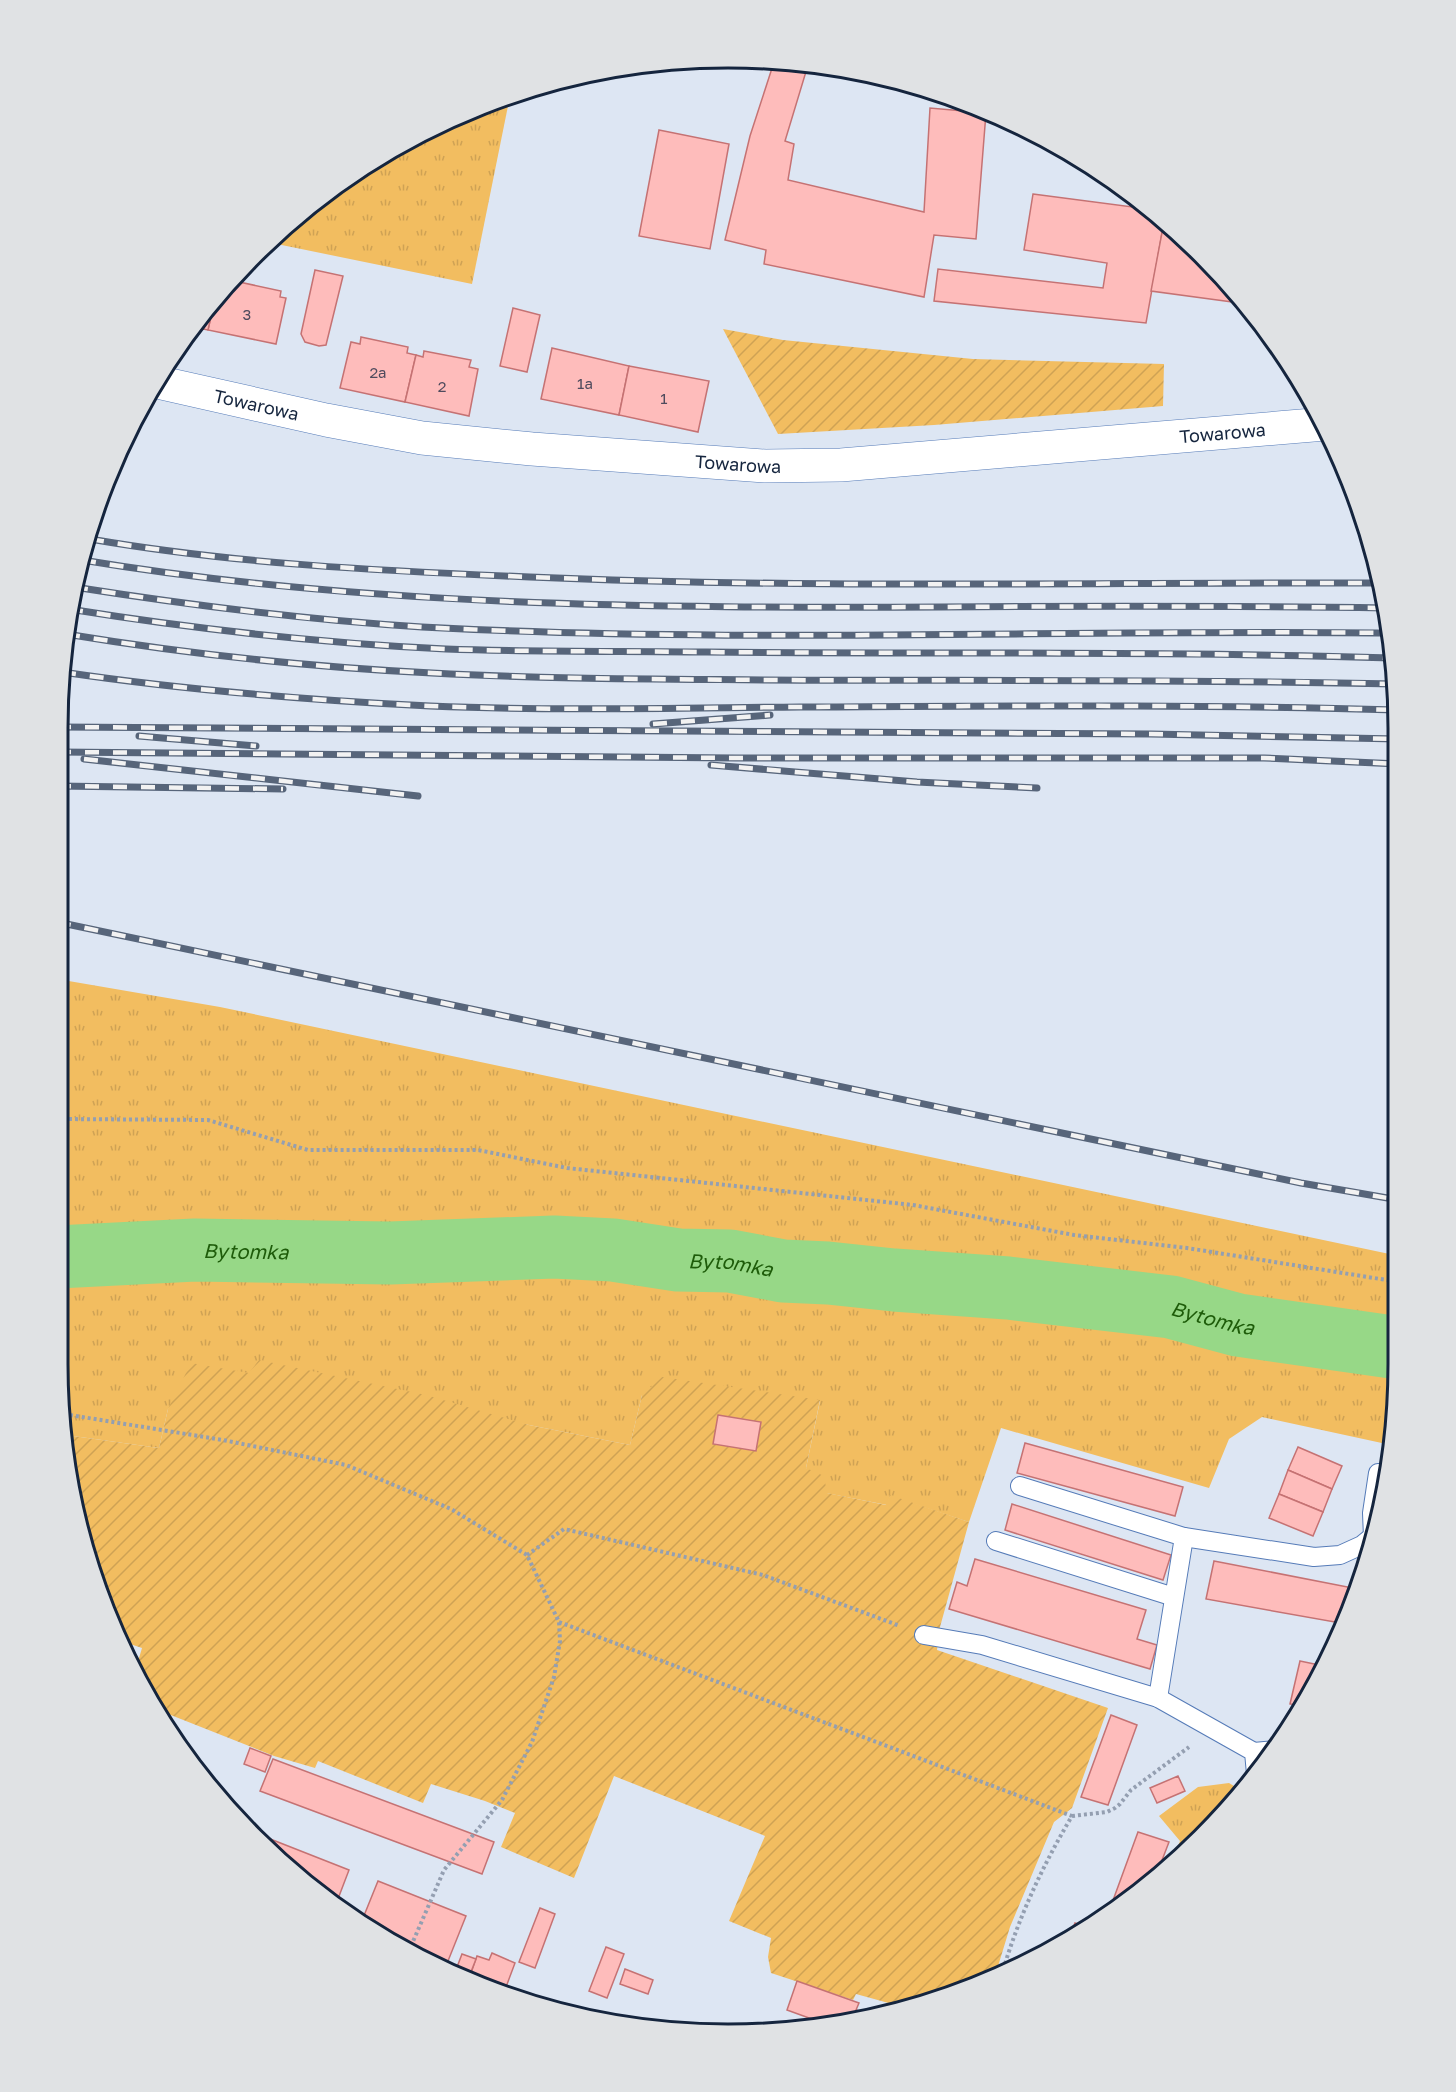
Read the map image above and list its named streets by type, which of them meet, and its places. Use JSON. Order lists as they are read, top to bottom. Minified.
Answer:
{"streets":{"street":["Towarowa"]},"water":["Bytomka"],"house_numbers":["3","2a","1a","2","1"]}
